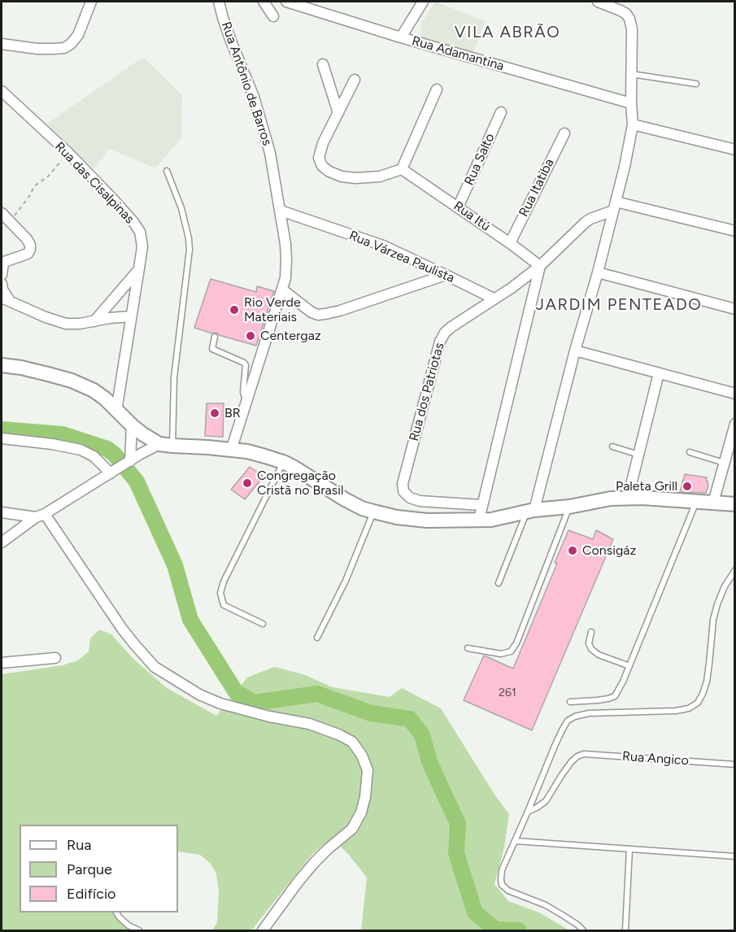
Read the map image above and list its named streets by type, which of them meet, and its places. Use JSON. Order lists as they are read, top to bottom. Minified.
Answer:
{"streets":{"street":["Rua Adamantina","Rua Antônio de Barros","Rua Salto","Rua das Cisalpinas","Rua Itatiba","Rua Itú","Rua Várzea Paulista","Rua dos Patriotas"],"lane":["Rua Angico"]},"crossings":[["Rua Antônio de Barros","Rua Várzea Paulista"],["Rua Salto","Rua Itú"],["Rua Itatiba","Rua Itú"],["Rua Itú","Rua dos Patriotas"],["Rua Várzea Paulista","Rua dos Patriotas"]],"districts":["VILA ABRÃO","JARDIM PENTEADO"],"places":["Rio Verde Materiais","Centergaz","BR","Congregação Cristã no Brasil","Paleta Grill","Consigáz"],"house_numbers":["261"],"legend":["Rua","Parque","Edifício"]}
